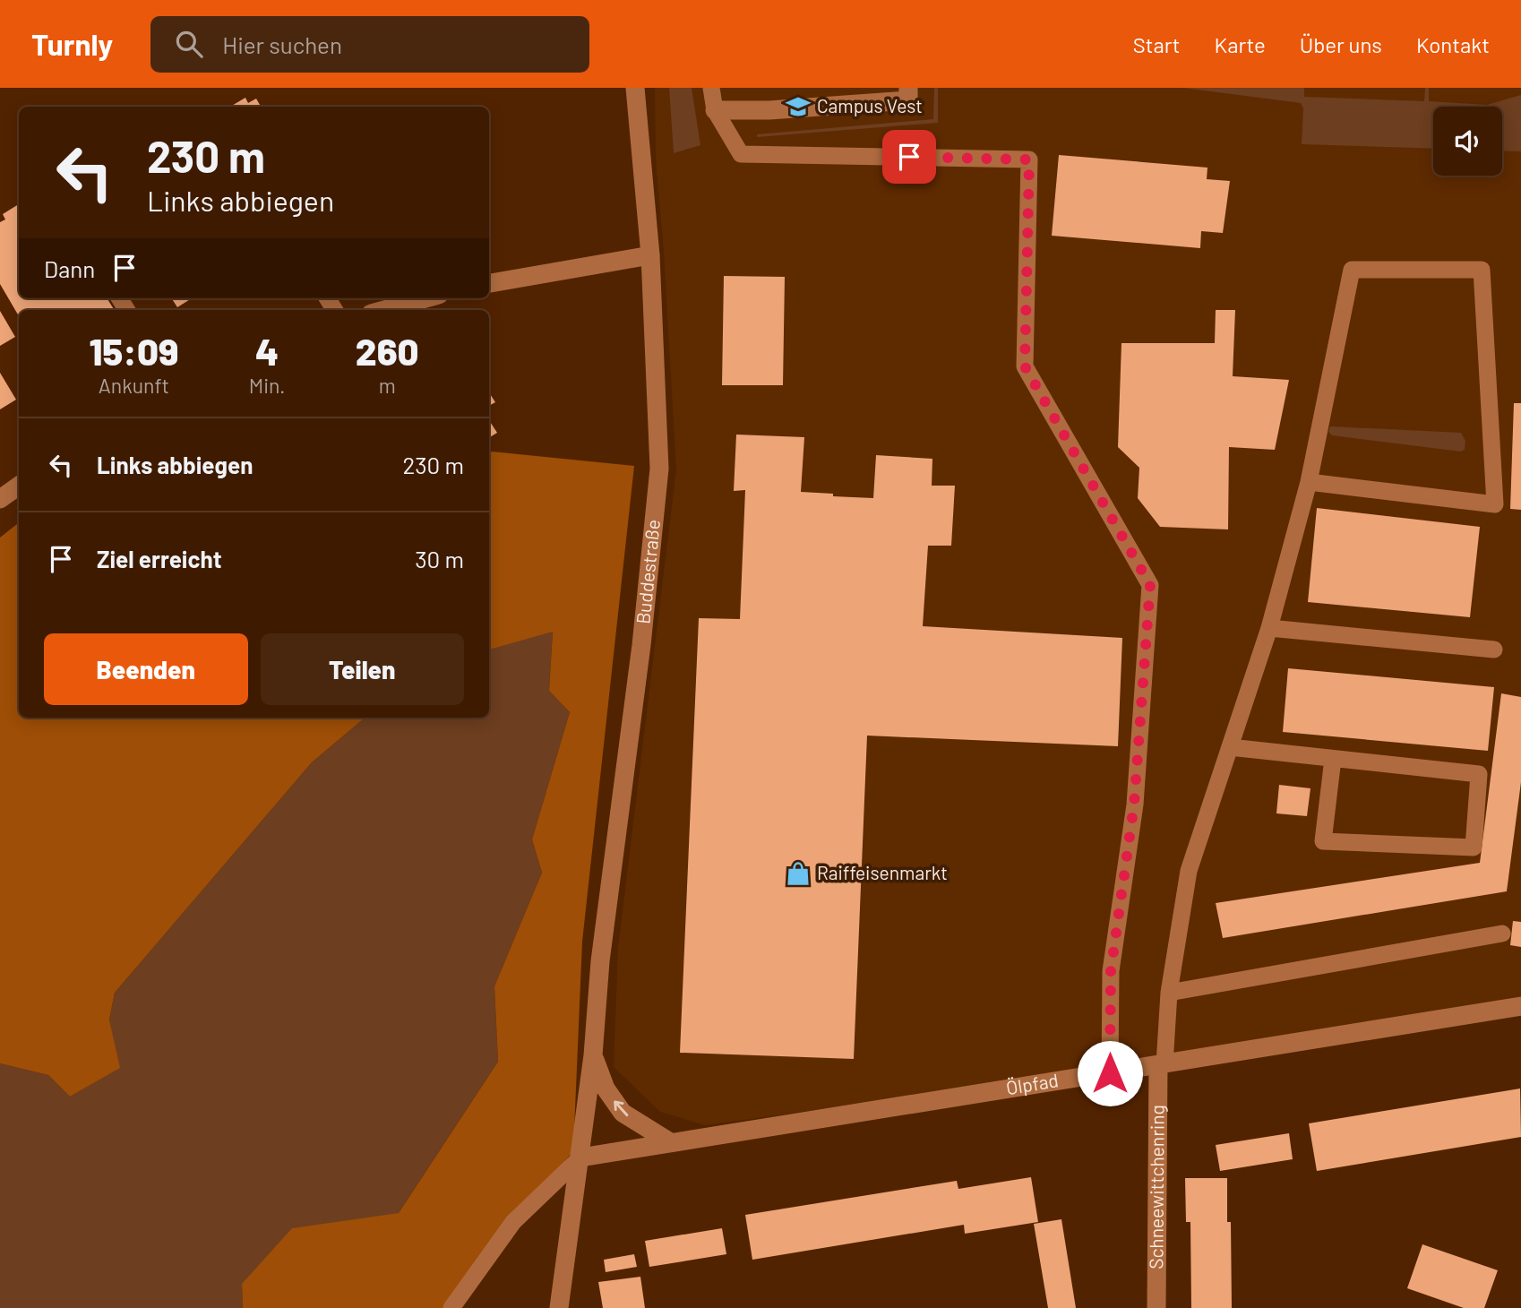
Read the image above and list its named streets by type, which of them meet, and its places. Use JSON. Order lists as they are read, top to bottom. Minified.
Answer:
{"streets":{"street":["Buddestraße","Ölpfad","Schneewittchenring"]},"crossings":[["Buddestraße","Ölpfad"],["Ölpfad","Schneewittchenring"]],"places":{"school or university":["Campus Vest"],"shop":["Raiffeisenmarkt"]},"page":{"header":"Turnly","search":"Hier suchen","nav":["Start","Karte","Über uns","Kontakt"],"turn":["230 m","Links abbiegen"],"then":"Dann","eta":["15:09","Ankunft","4","Min.","260","m"],"list":[{"name":"Links abbiegen","value":"230 m"},{"name":"Ziel erreicht","value":"30 m"}],"buttons":["Beenden","Teilen"]}}
